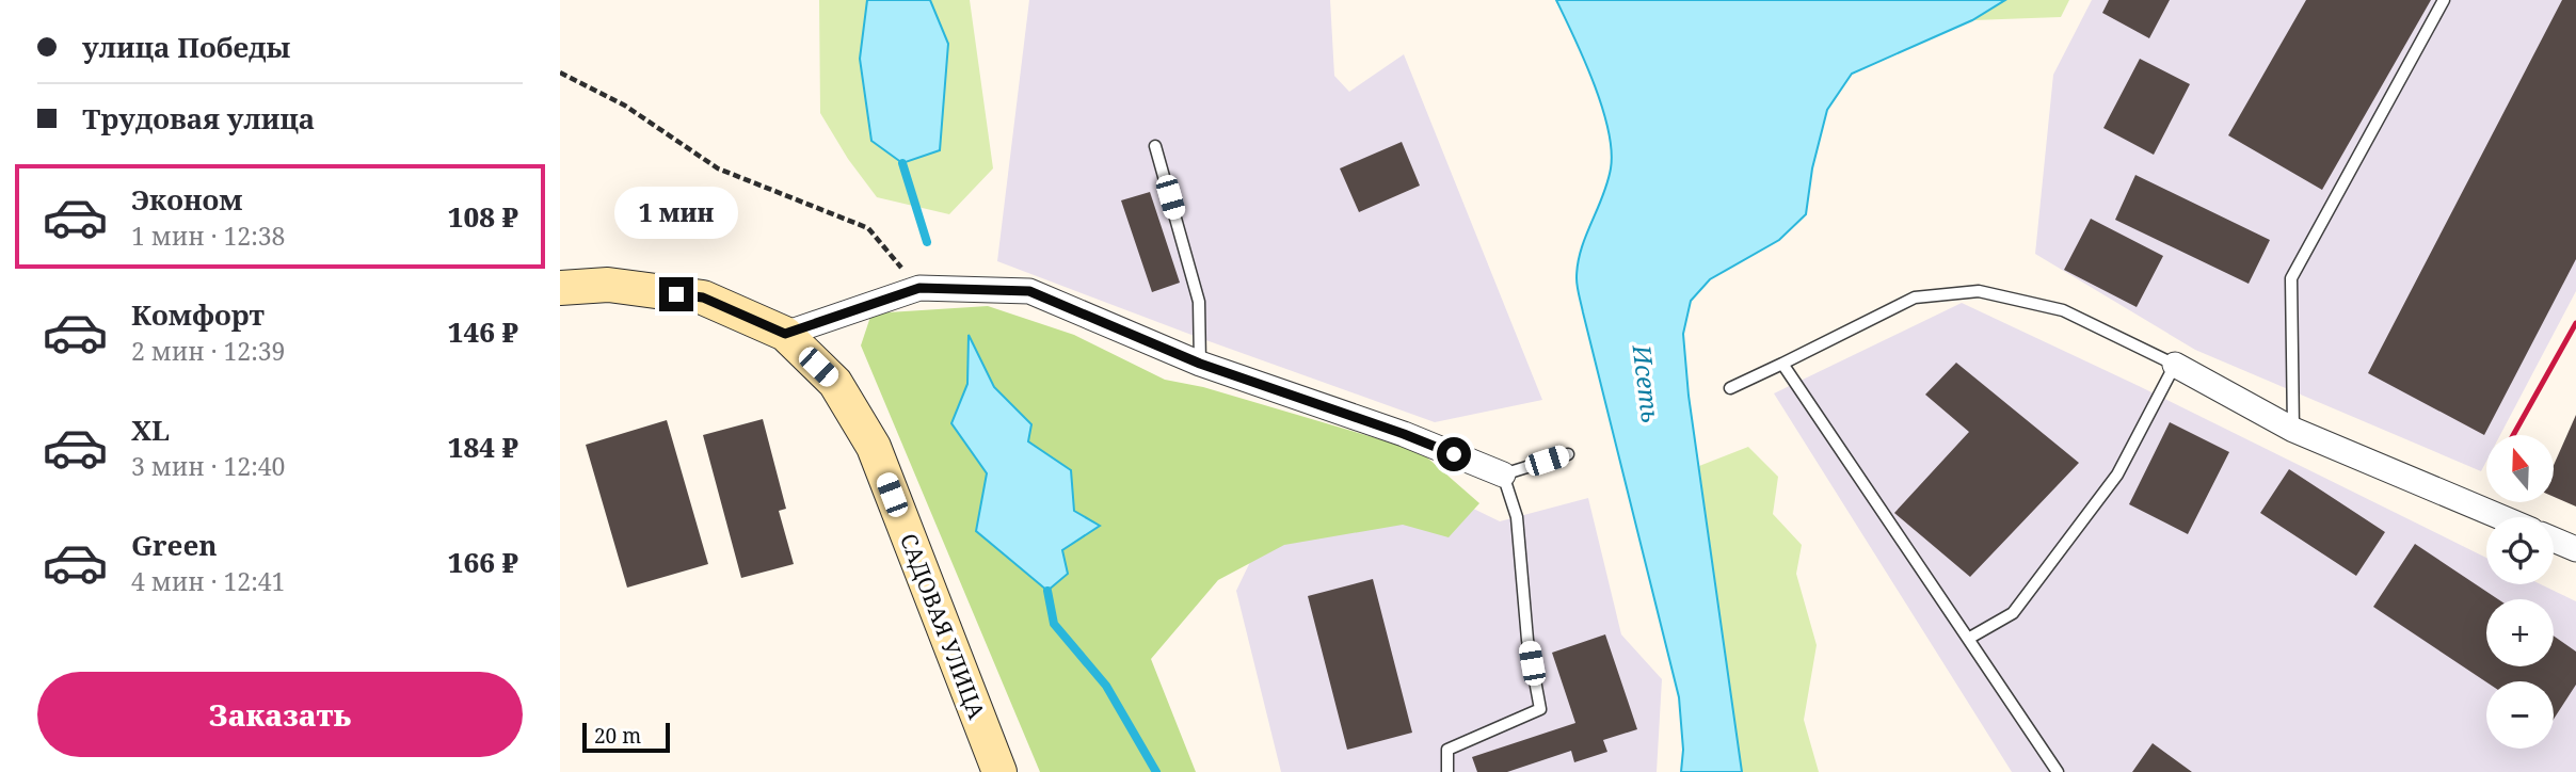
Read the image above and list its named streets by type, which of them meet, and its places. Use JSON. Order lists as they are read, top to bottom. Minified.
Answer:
{"streets":{"main road":["САДОВАЯ УЛИЦА"]},"water":["Исеть"],"scale_bar":"20 m","north":"top","page":{"banner":["улица Победы","Трудовая улица"],"list":[{"name":"Эконом","note":"1 мин · 12:38","value":"108 ₽"},{"name":"Комфорт","note":"2 мин · 12:39","value":"146 ₽"},{"name":"XL","note":"3 мин · 12:40","value":"184 ₽"},{"name":"Green","note":"4 мин · 12:41","value":"166 ₽"}],"bubble":"1 мин","map_buttons":["+","−"],"buttons":"Заказать","scale":"20 m"}}
